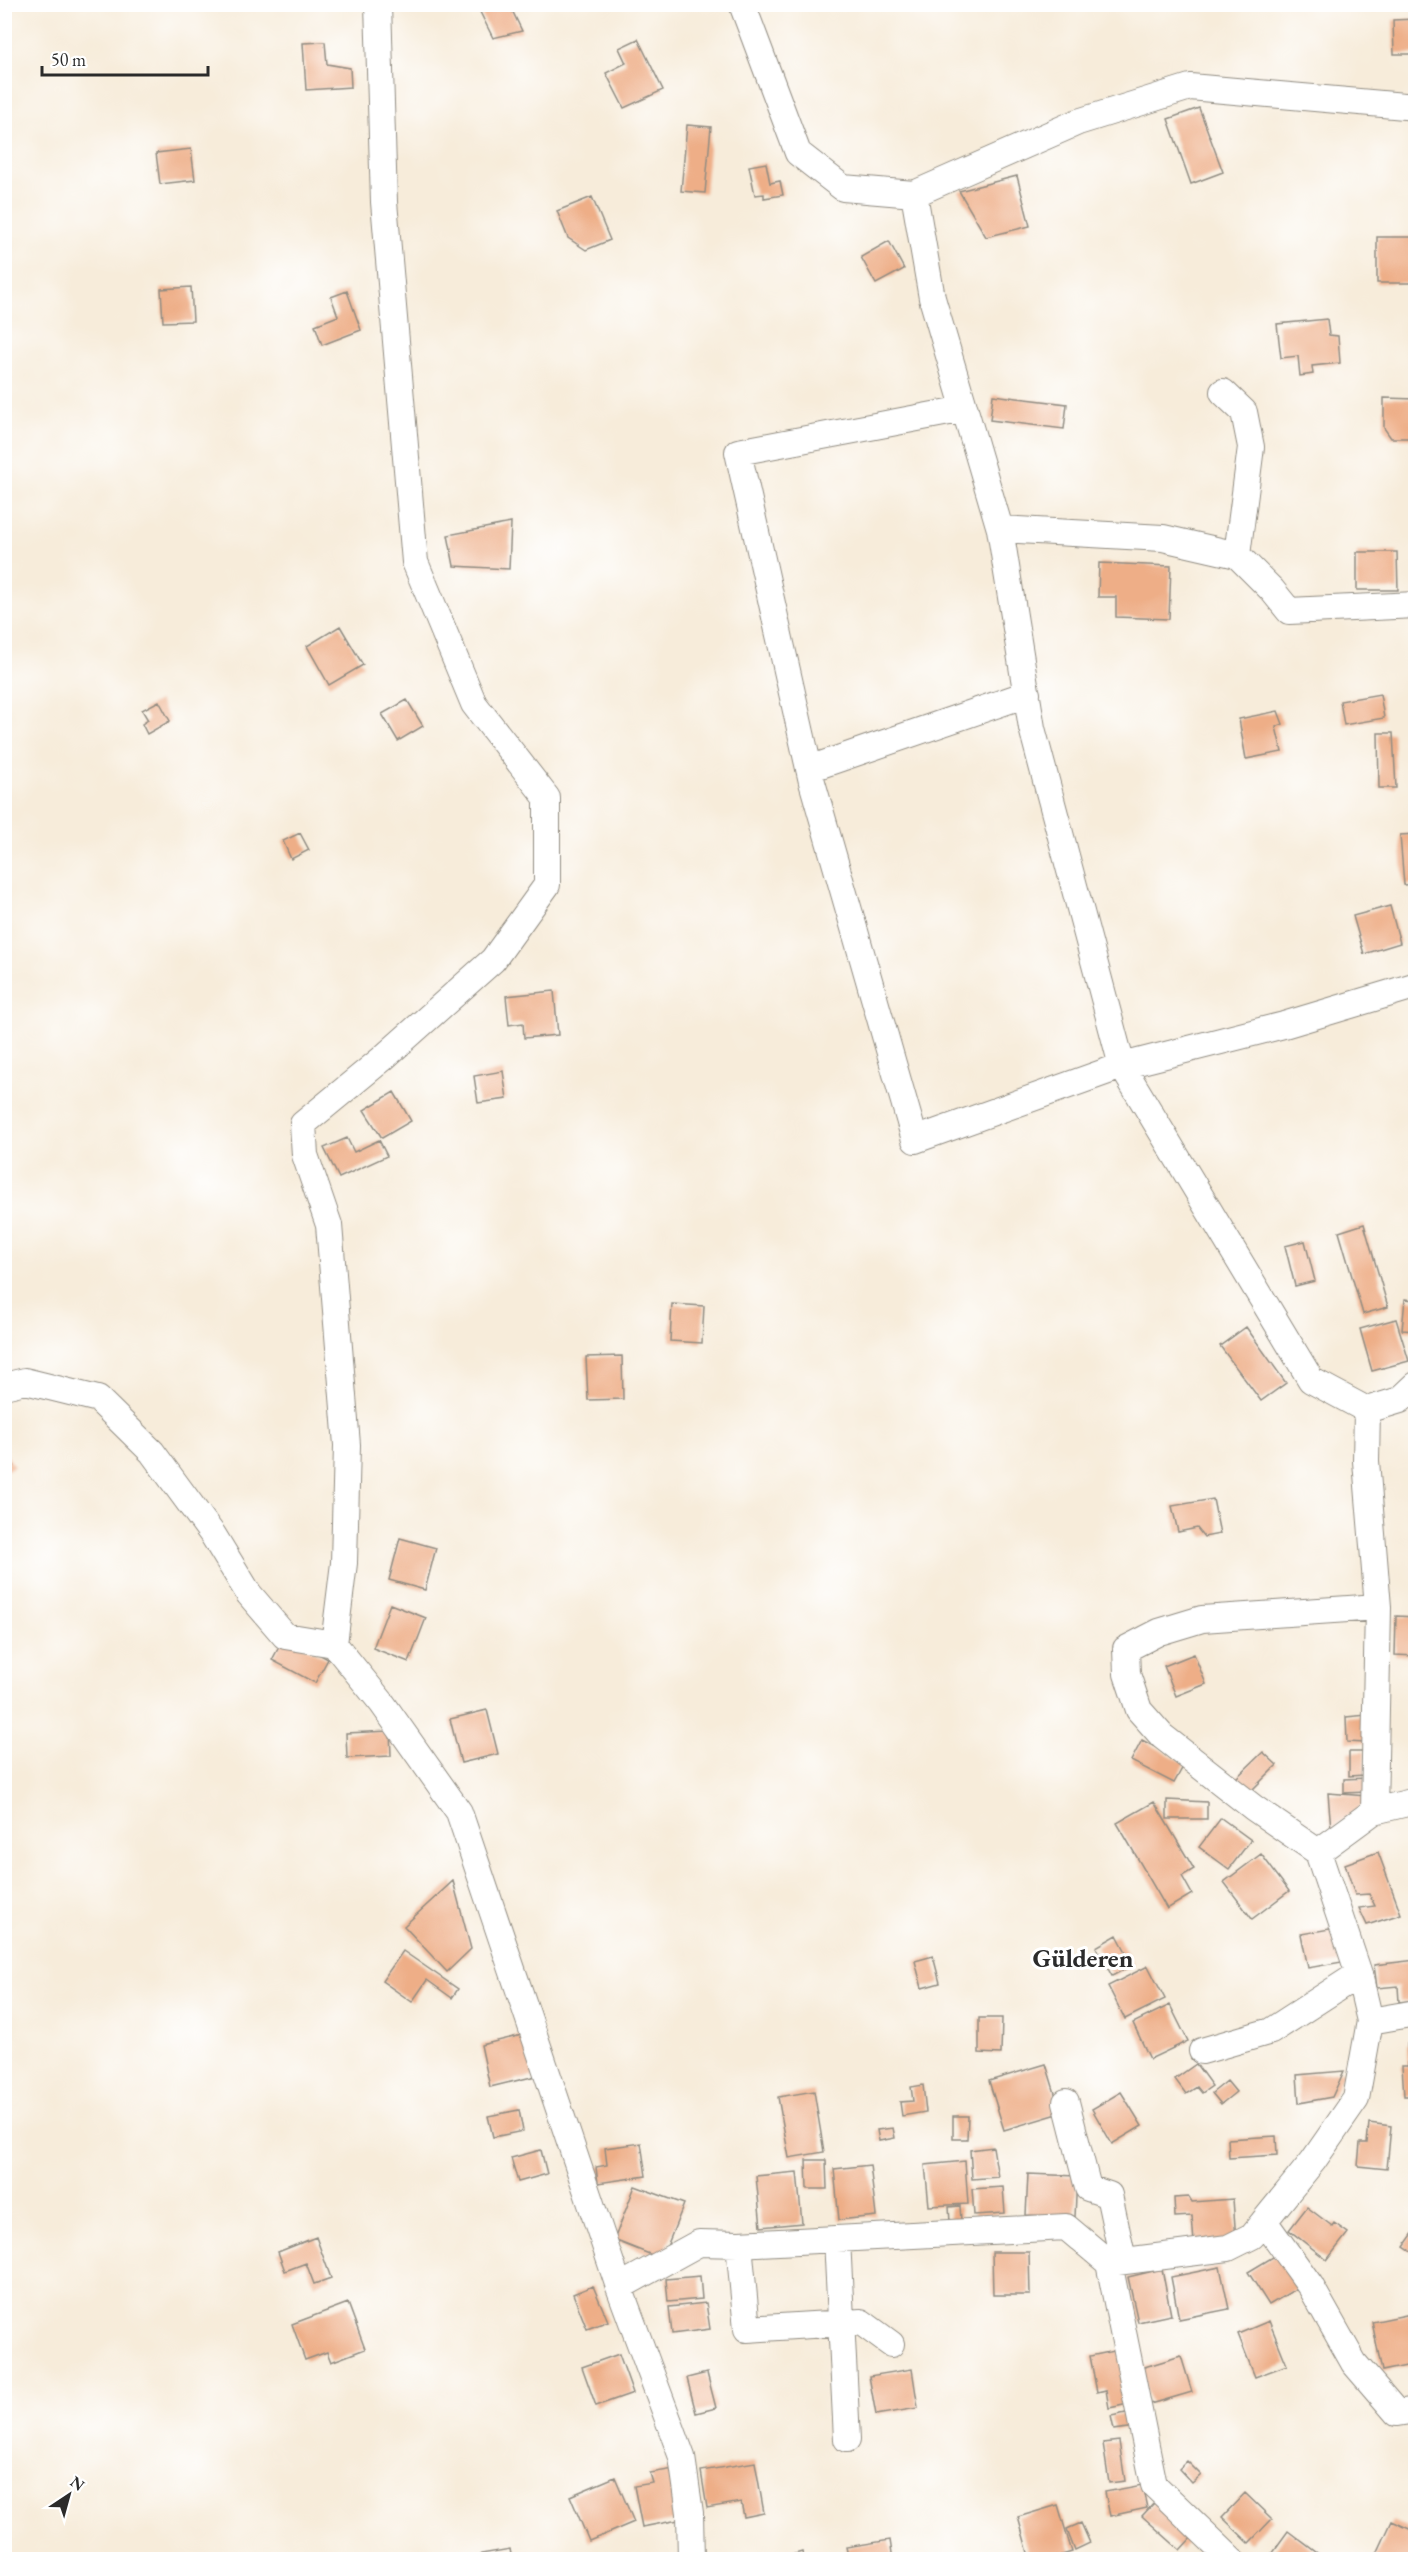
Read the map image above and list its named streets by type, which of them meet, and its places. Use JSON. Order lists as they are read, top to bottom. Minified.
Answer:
{"districts":["Gülderen"],"scale_bar":"50 m","north":"top right"}
